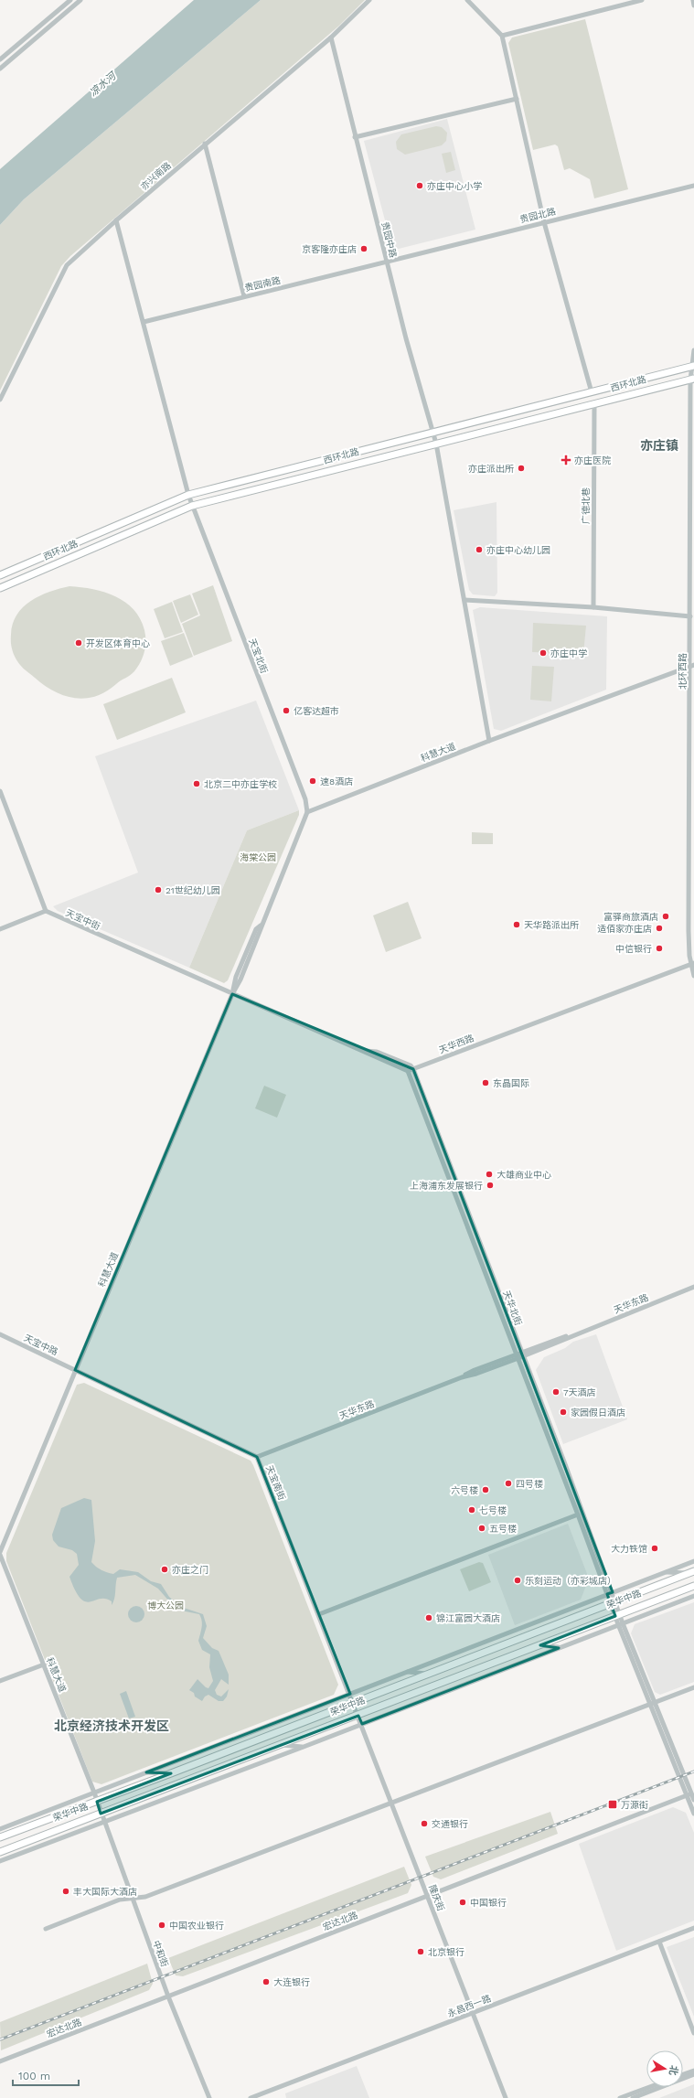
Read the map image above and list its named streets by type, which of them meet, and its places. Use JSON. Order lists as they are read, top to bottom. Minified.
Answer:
{"streets":{"main road":["西环北路","荣华中路"],"street":["亦兴南路","贵园北路","贵园中路","贵园南路","广德北巷","天宝北街","北环西路","科慧大道","天宝中街","天华西路","天华东路","天华北街","天宝中路","天宝南街","隆庆街","宏达北路","中和街","永昌西一路"]},"crossings":[["亦兴南路","贵园中路"],["亦兴南路","天宝北街"],["贵园北路","贵园中路"],["贵园北路","贵园南路"],["贵园中路","贵园南路"],["贵园中路","西环北路"],["贵园中路","科慧大道"],["贵园南路","天宝北街"],["西环北路","广德北巷"],["西环北路","天宝北街"],["西环北路","北环西路"],["天宝北街","科慧大道"],["北环西路","科慧大道"],["北环西路","天华西路"],["科慧大道","天宝中街"],["科慧大道","天宝中路"],["科慧大道","天宝南街"],["科慧大道","荣华中路"],["科慧大道","中和街"],["天华西路","天华北街"],["天华东路","天华北街"],["天华东路","天宝南街"],["天华北街","荣华中路"],["天宝中路","天宝南街"],["天宝南街","荣华中路"],["天宝南街","隆庆街"],["荣华中路","隆庆街"],["荣华中路","中和街"],["隆庆街","宏达北路"],["隆庆街","永昌西一路"],["宏达北路","中和街"]],"districts":["亦庄镇","北京经济技术开发区"],"water":["凉水河"],"parks":["海棠公园","博大公园"],"places":{"other":["亦庄中心小学","京客隆亦庄店","亦庄派出所","亦庄中心幼儿园","开发区体育中心","亦庄中学","亿客达超市","速8酒店","北京二中亦庄学校","21世纪幼儿园","富驿商旅酒店","天华路派出所","适佰家亦庄店","中信银行","东晶国际","大雄商业中心","上海浦东发展银行","7天酒店","家园假日酒店","四号楼","六号楼","七号楼","五号楼","大力铁馆","亦庄之门","乐刻运动（亦彩城店）","锦江富园大酒店","交通银行","丰大国际大酒店","中国银行","中国农业银行","北京银行","大连银行"],"health":["亦庄医院"],"transit":["万源街"]},"scale_bar":"100 m","north":"right"}
